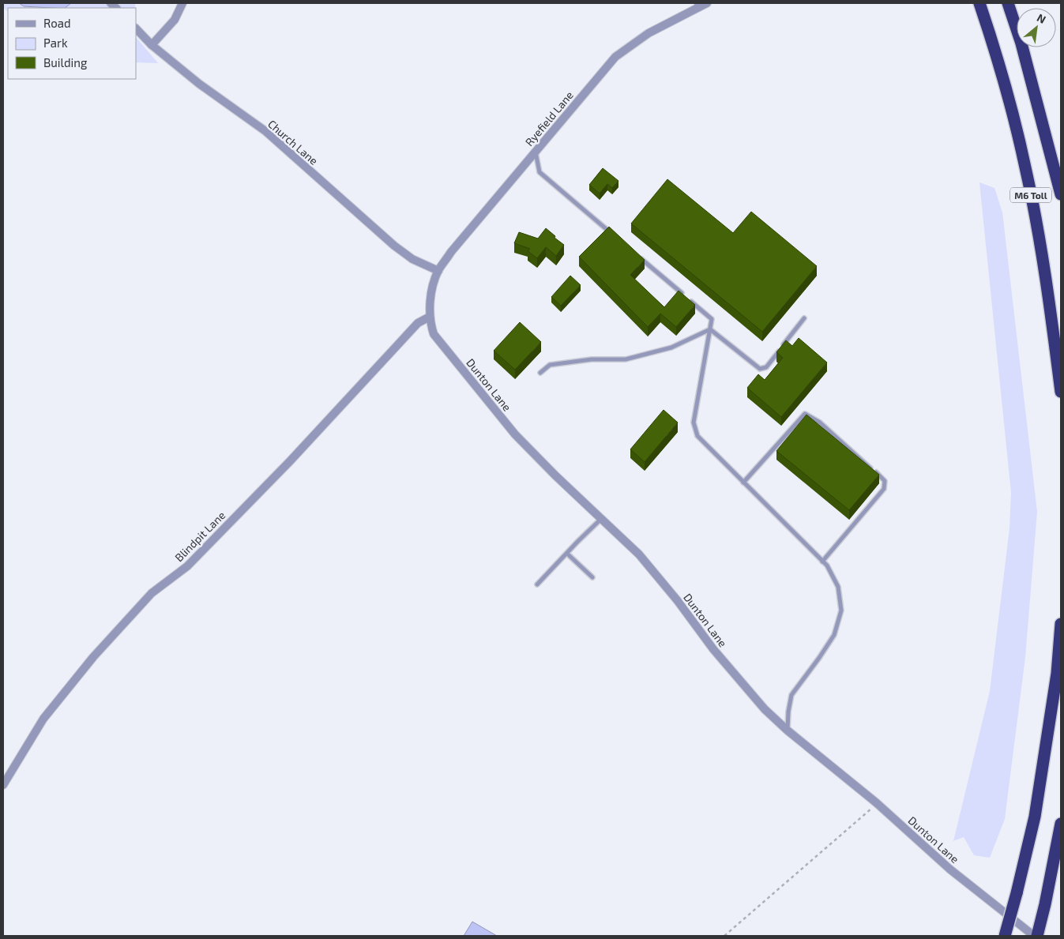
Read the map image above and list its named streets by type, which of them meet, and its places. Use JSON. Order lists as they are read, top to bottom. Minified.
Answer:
{"streets":{"highway":["M6 Toll"],"street":["Ryefield Lane","Church Lane","Dunton Lane","Blindpit Lane"]},"crossings":[["Ryefield Lane","Church Lane"],["Ryefield Lane","Dunton Lane"],["Church Lane","Dunton Lane"],["Dunton Lane","Blindpit Lane"]],"legend":["Road","Park","Building"],"north":"top right"}
